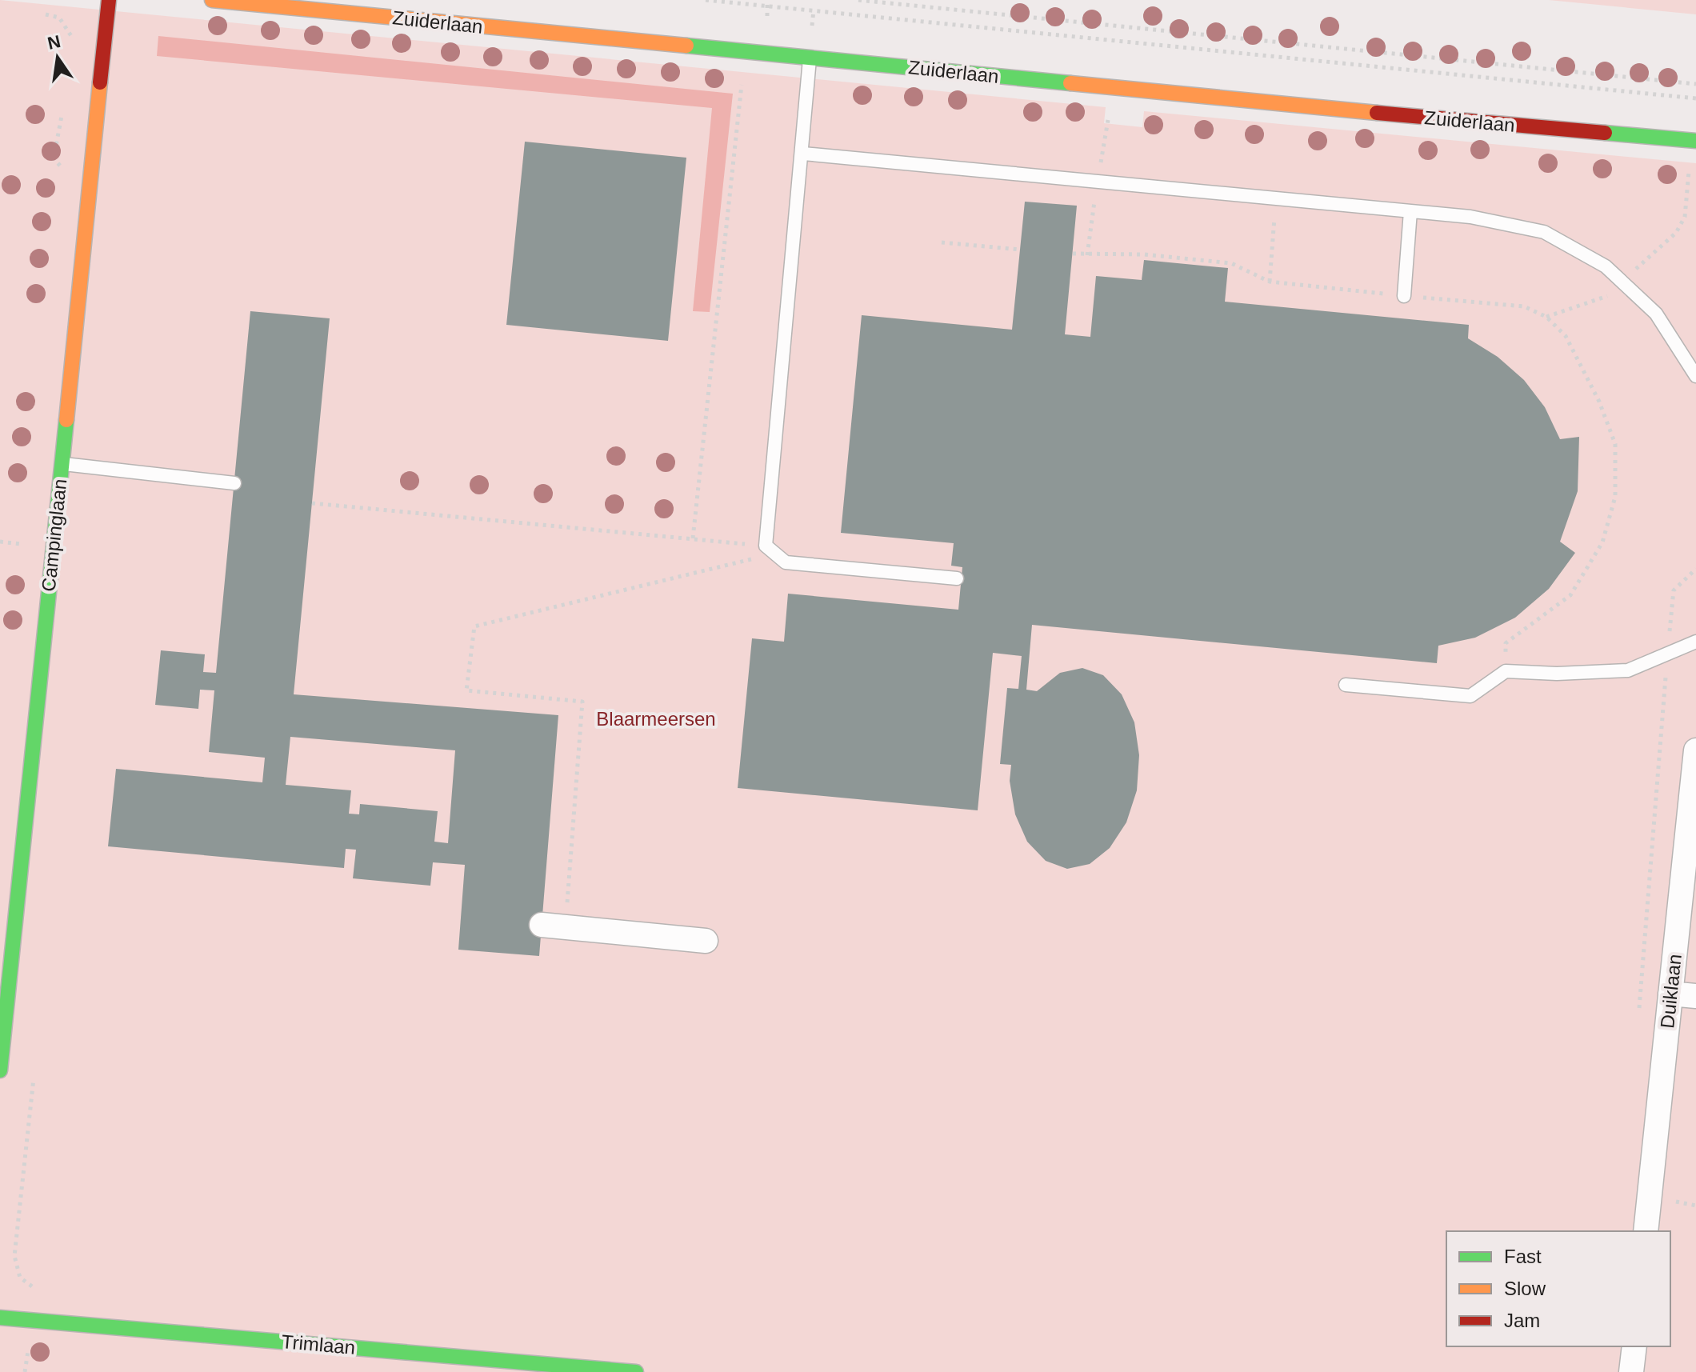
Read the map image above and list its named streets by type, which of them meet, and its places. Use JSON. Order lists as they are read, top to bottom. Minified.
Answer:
{"streets":{"street":["Zuiderlaan","Campinglaan","Duiklaan","Trimlaan"]},"parks":["Blaarmeersen"],"legend":["Fast","Slow","Jam"],"north":"top"}
